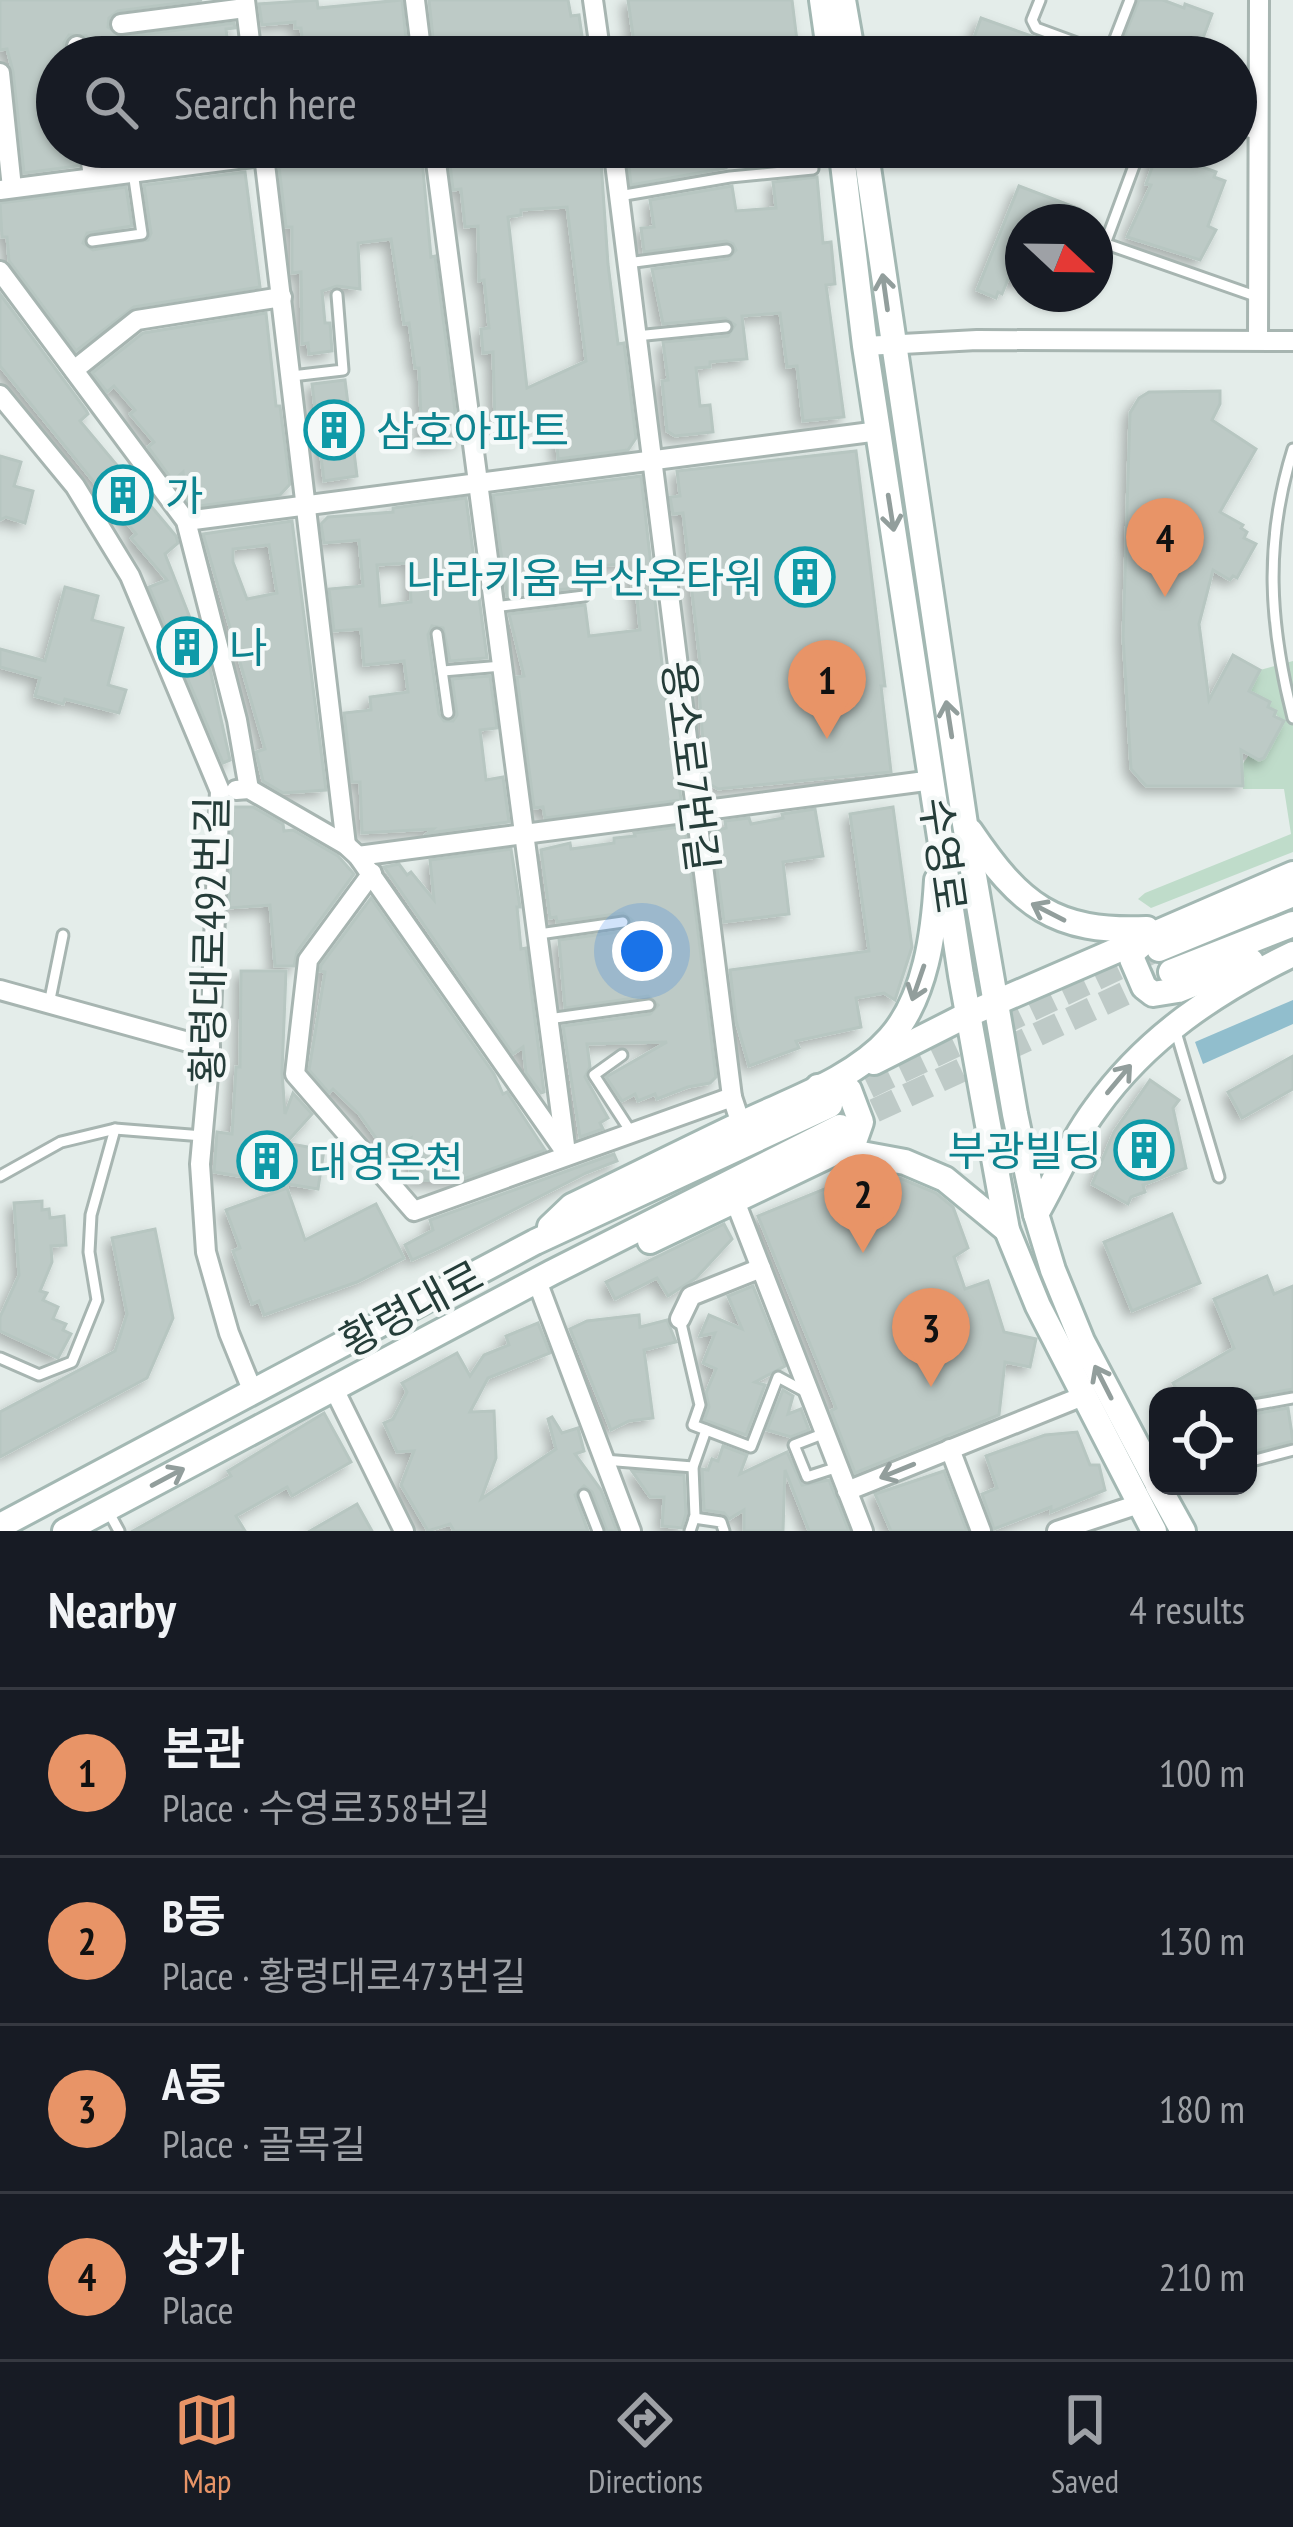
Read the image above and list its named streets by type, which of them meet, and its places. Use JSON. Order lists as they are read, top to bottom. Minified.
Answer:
{"streets":{"main road":["수영로","황령대로"],"street":["용소로7번길","황령대로492번길"]},"crossings":[["황령대로492번길","황령대로"]],"places":{"building":["삼호아파트","가","나라키움 부산온타워","나","부광빌딩","대영온천"]},"north":"right","page":{"search":"Search here","pins":["4","1","2","3"],"heading":["Nearby","4 results"],"list":[{"mark":"1","name":"본관","note":"Place · 수영로358번길","value":"100 m"},{"mark":"2","name":"B동","note":"Place · 황령대로473번길","value":"130 m"},{"mark":"3","name":"A동","note":"Place · 골목길","value":"180 m"},{"mark":"4","name":"상가","note":"Place","value":"210 m"}],"nav":["Map","Directions","Saved"]}}
